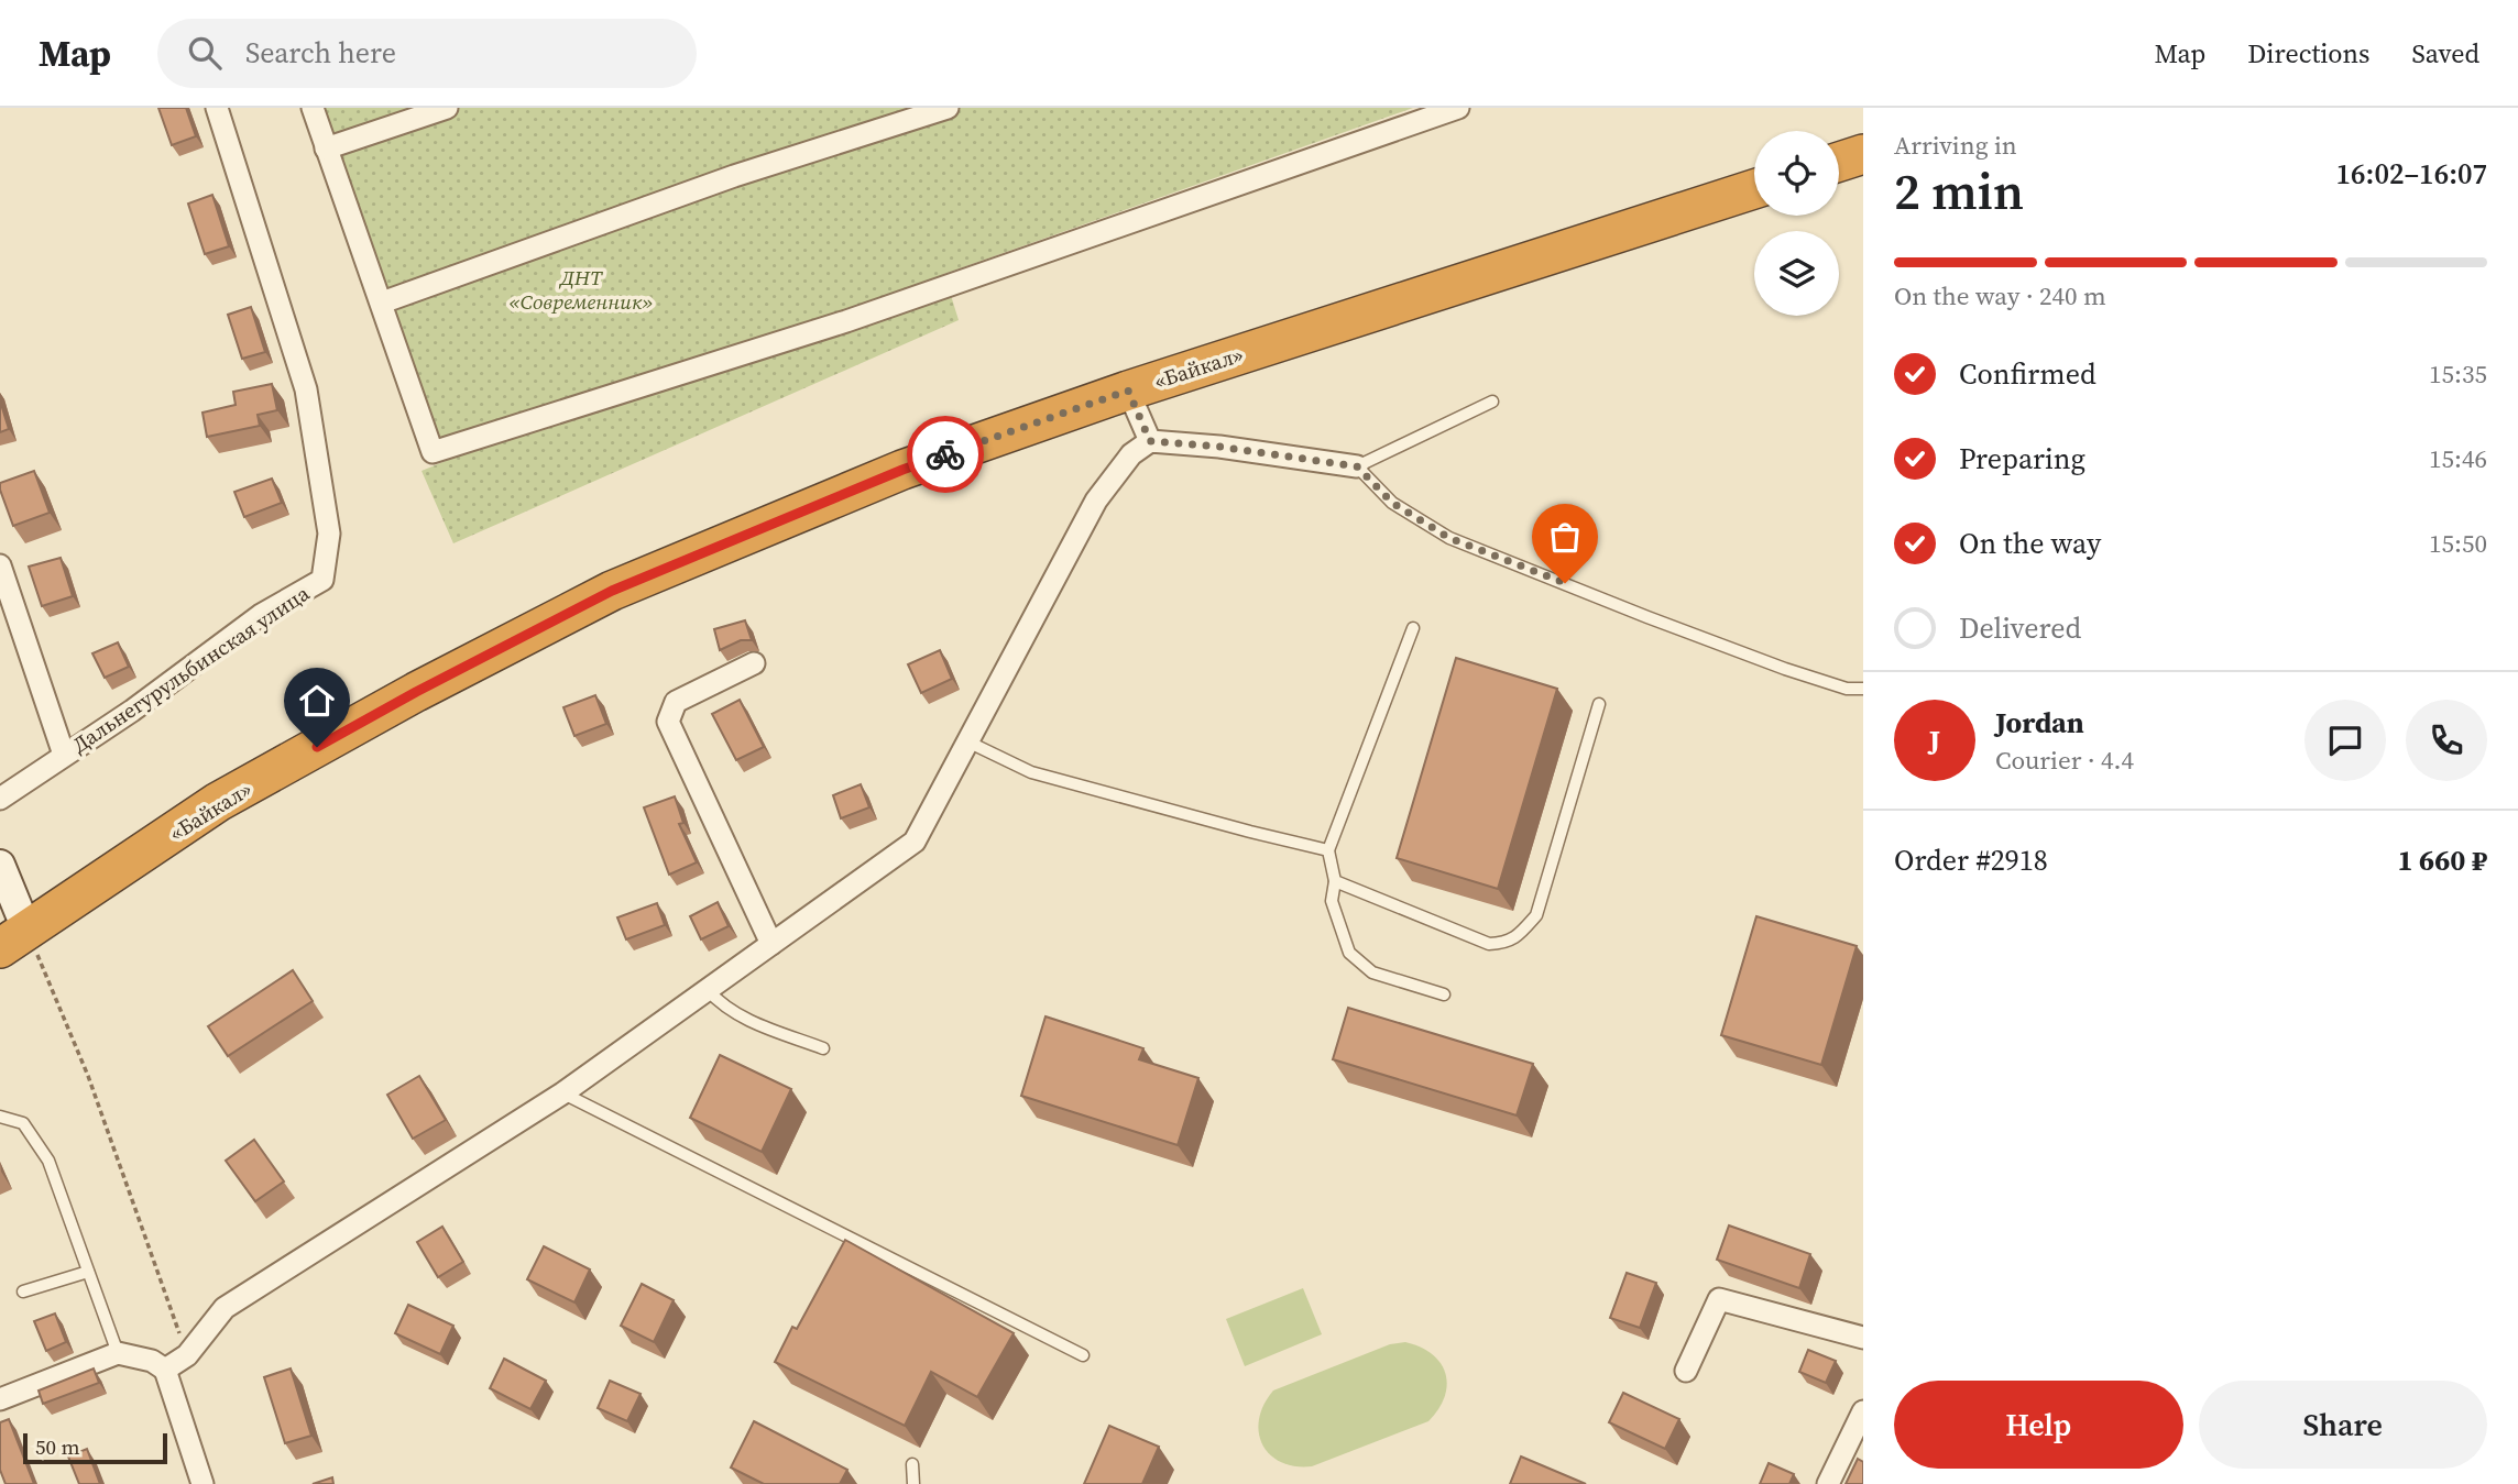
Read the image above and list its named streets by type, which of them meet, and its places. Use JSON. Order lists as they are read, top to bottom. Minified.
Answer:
{"streets":{"highway":["«Байкал»"],"street":["Дальнегурульбинская улица"]},"parks":["ДНТ «Современник»"],"scale_bar":"50 m","page":{"header":"Map","search":"Search here","nav":["Map","Directions","Saved"],"heading":["2 min","Arriving in","16:02–16:07"],"panel":["Jordan","Courier · 4.4","Order #2918","1 660 ₽"],"bar":"On the way · 240 m","list":[["Confirmed","15:35"],["Preparing","15:46"],["On the way","15:50"],"Delivered"],"round":"J","buttons":["Help","Share"],"scale":"50 m"}}
